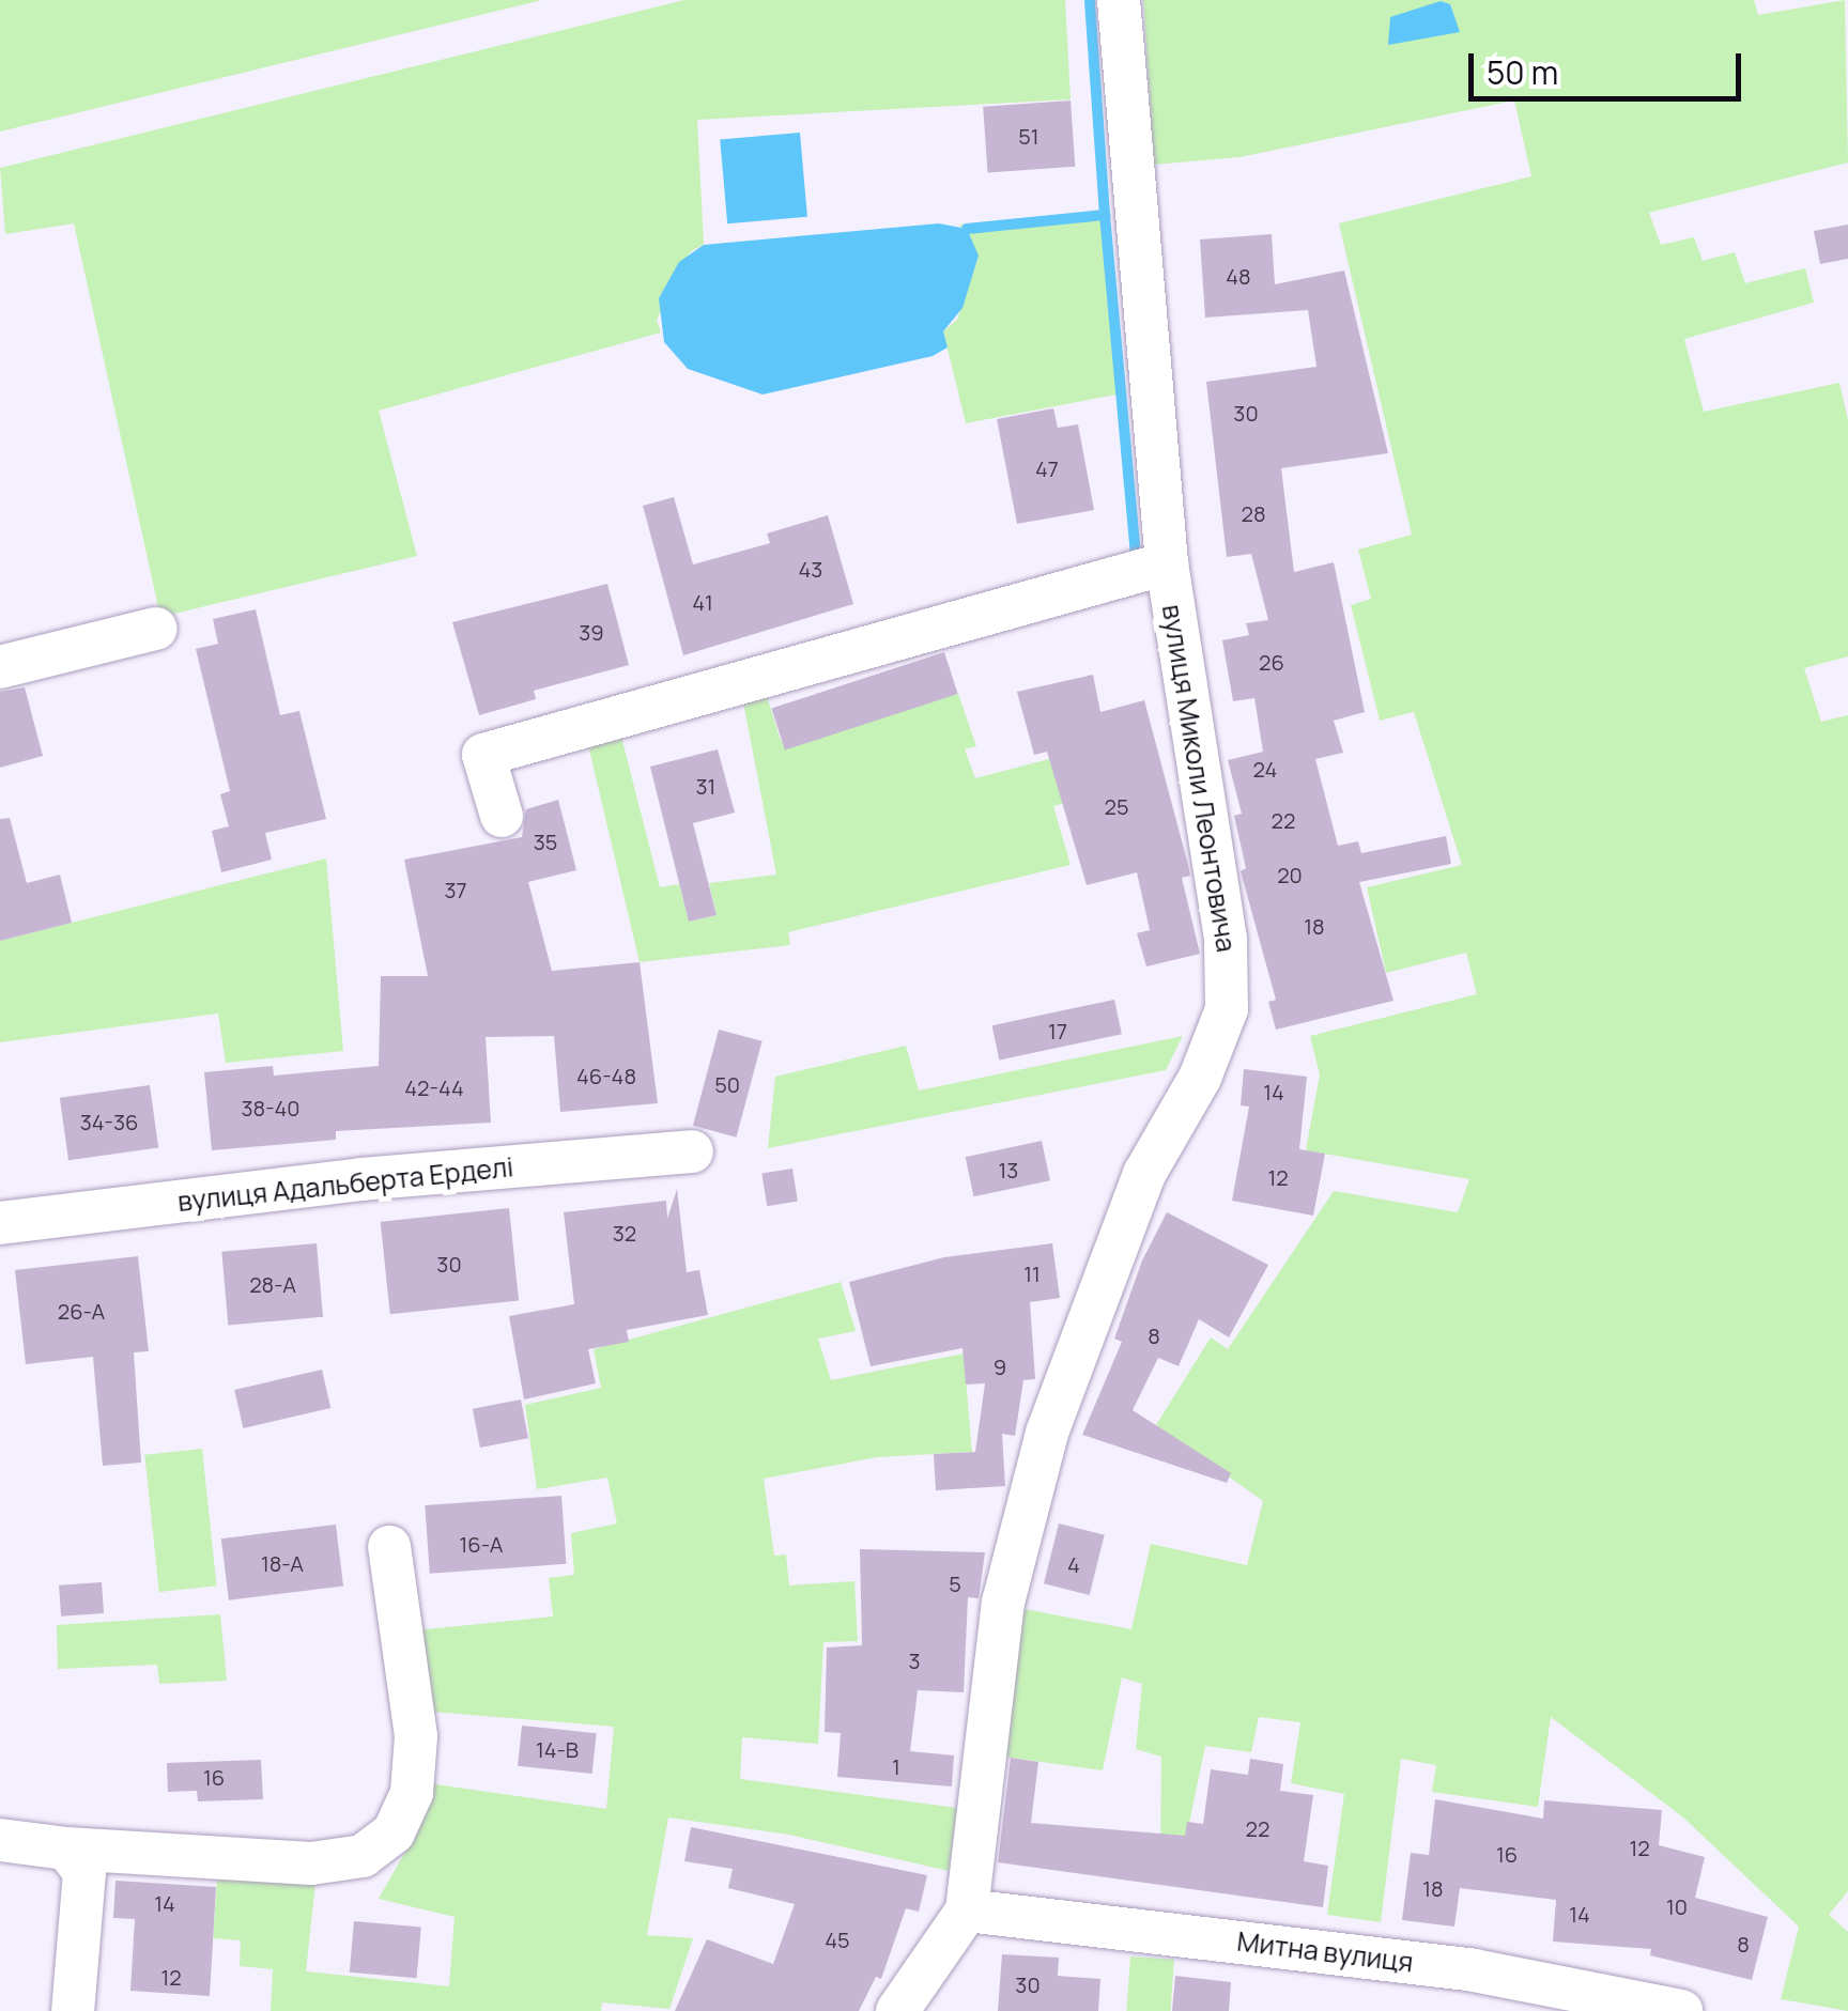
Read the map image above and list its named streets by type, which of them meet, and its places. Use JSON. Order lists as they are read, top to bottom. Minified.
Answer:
{"streets":{"street":["вулиця Миколи Леонтовича","вулиця Адальберта Ерделі","Митна вулиця"]},"crossings":[["вулиця Миколи Леонтовича","Митна вулиця"]],"house_numbers":["51","48","30","47","28","43","41","39","26","24","31","25","22","35","20","37","18","17","46-48","50","42-44","14","38-40","34-36","13","12","32","30","11","28-А","26-А","8","9","16-А","18-А","4","5","3","14-В","1","16","22","12","16","18","14","10","14","45","8","12","30"],"scale_bar":"50 m"}
